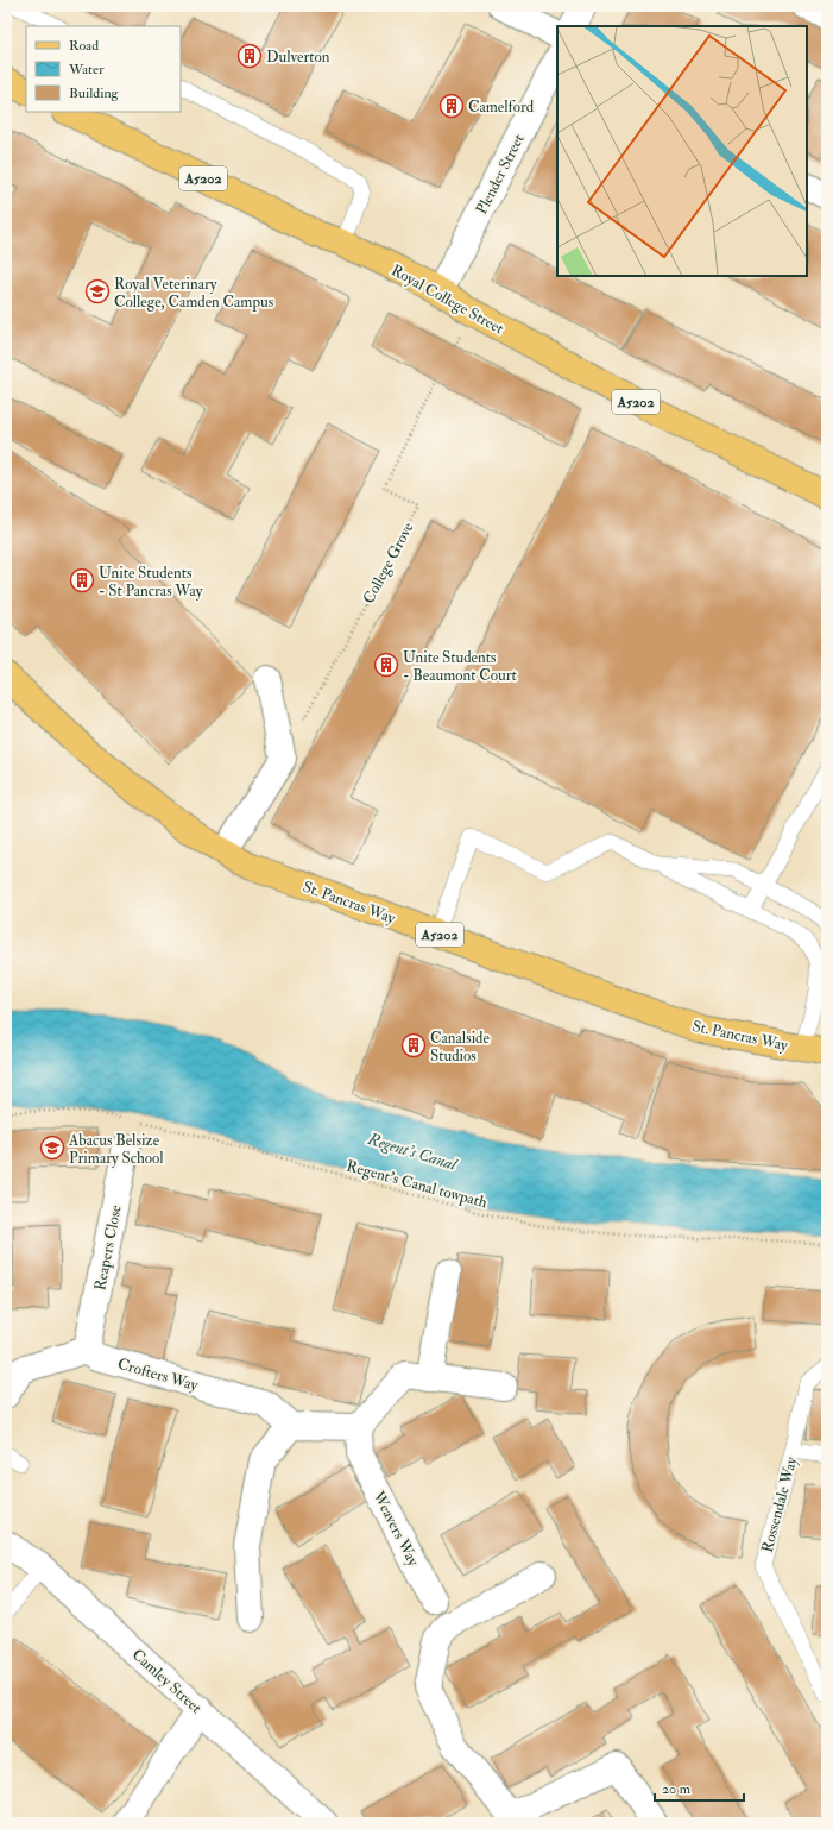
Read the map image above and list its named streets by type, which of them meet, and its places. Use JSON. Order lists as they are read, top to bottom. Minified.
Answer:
{"streets":{"main road":["A5202","Royal College Street","St. Pancras Way"],"street":["Plender Street","Reapers Close","Crofters Way","Weavers Way","Camley Street"],"lane":["Rossendale Way"],"path":["College Grove","Regent's Canal towpath"]},"crossings":[["Plender Street","Royal College Street"],["Reapers Close","Crofters Way"]],"water":["Regent's Canal"],"places":{"building":["Dulverton","Camelford","Unite Students - St Pancras Way","Unite Students - Beaumont Court","Canalside Studios"],"school or university":["Royal Veterinary College, Camden Campus","Abacus Belsize Primary School"]},"legend":["Road","Water","Building"],"scale_bar":"20 m"}
